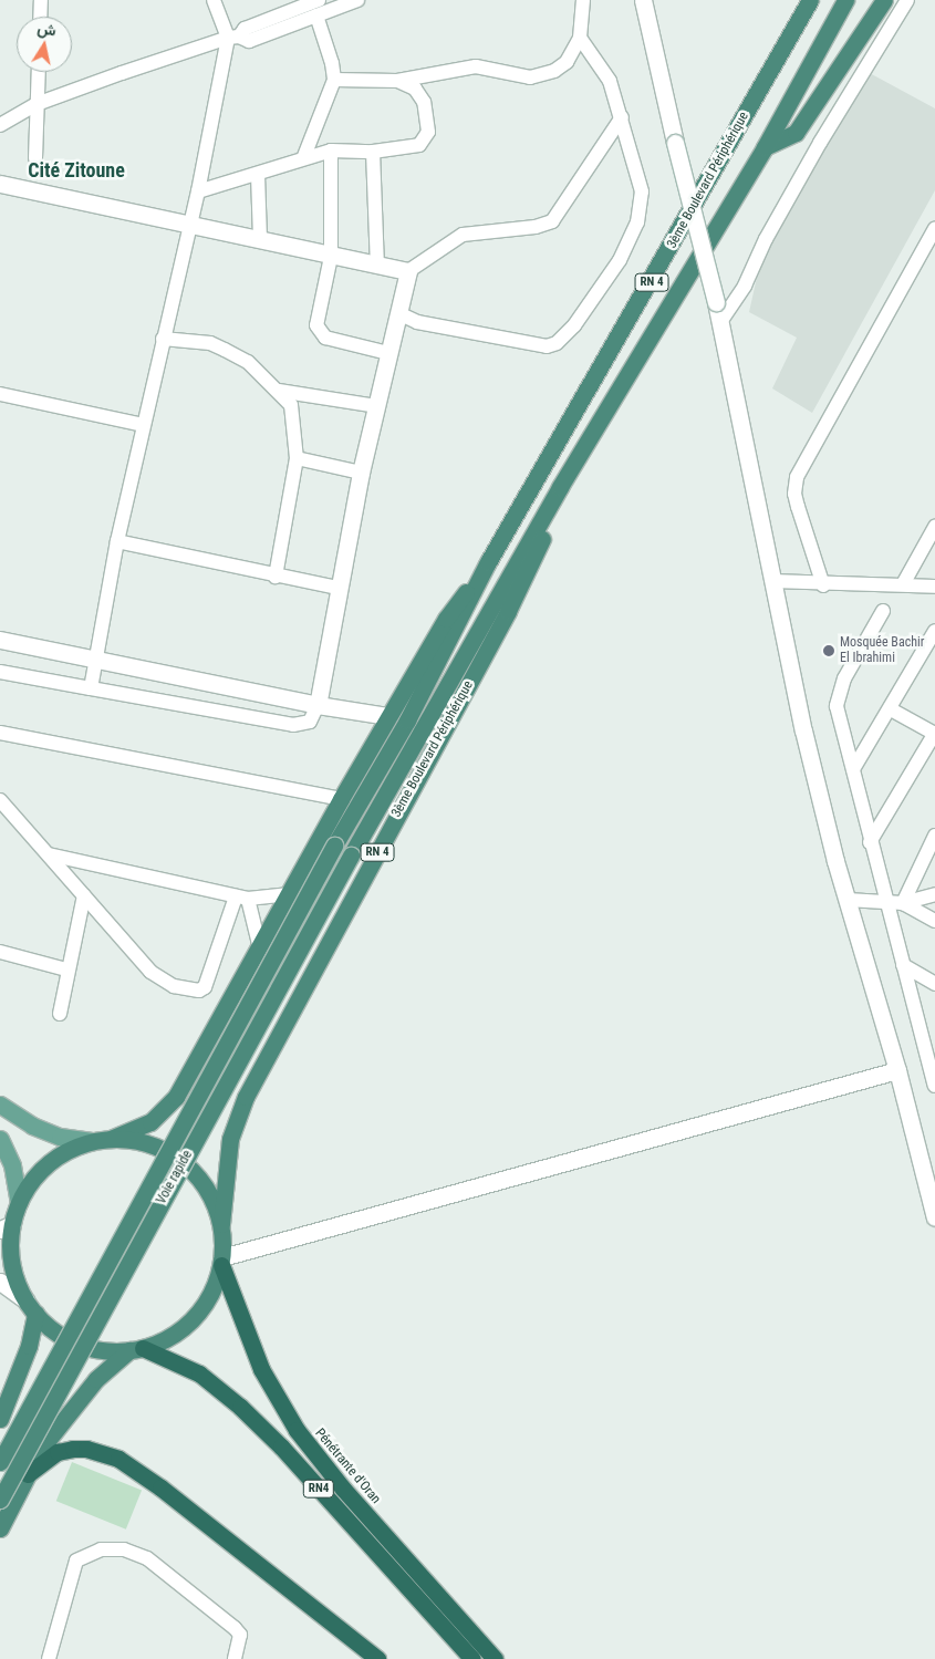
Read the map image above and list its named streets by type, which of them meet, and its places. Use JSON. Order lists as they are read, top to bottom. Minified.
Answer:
{"streets":{"highway":["3ème Boulevard Périphérique","RN 4","Voie rapide","Pénétrante d'Oran","RN4"]},"crossings":[["3ème Boulevard Périphérique","Voie rapide"]],"districts":["Cité Zitoune"],"places":["Mosquée Bachir El Ibrahimi"],"north":"top"}
